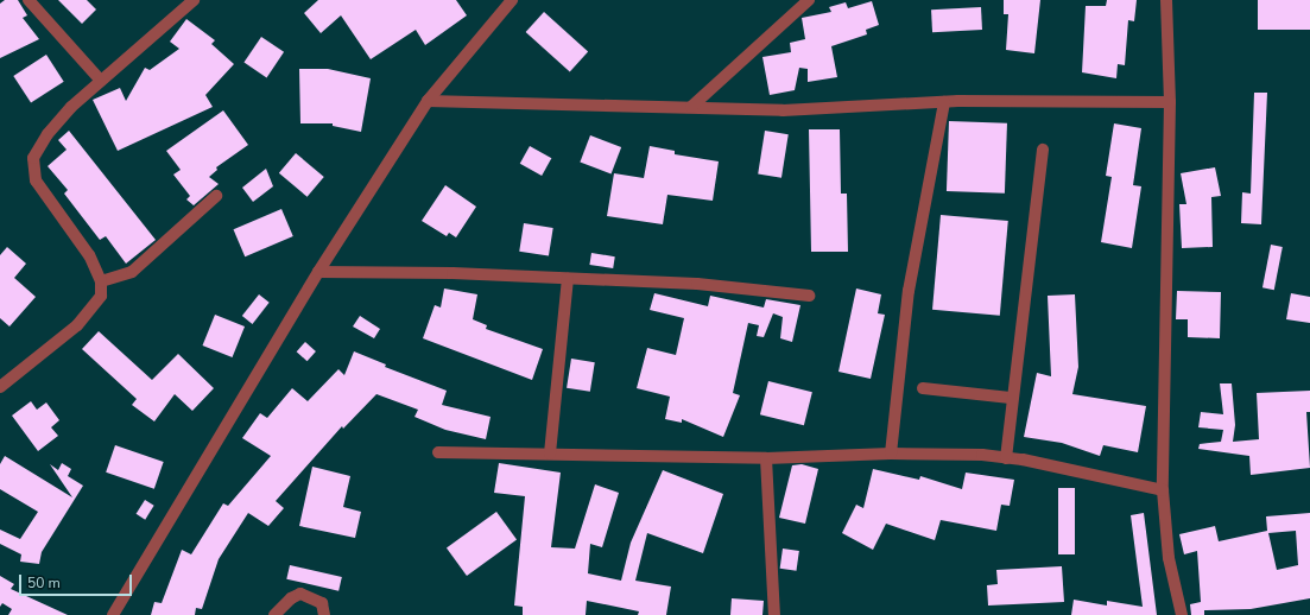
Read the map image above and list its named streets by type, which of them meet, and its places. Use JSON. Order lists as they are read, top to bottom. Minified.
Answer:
{"scale_bar":"50 m"}
